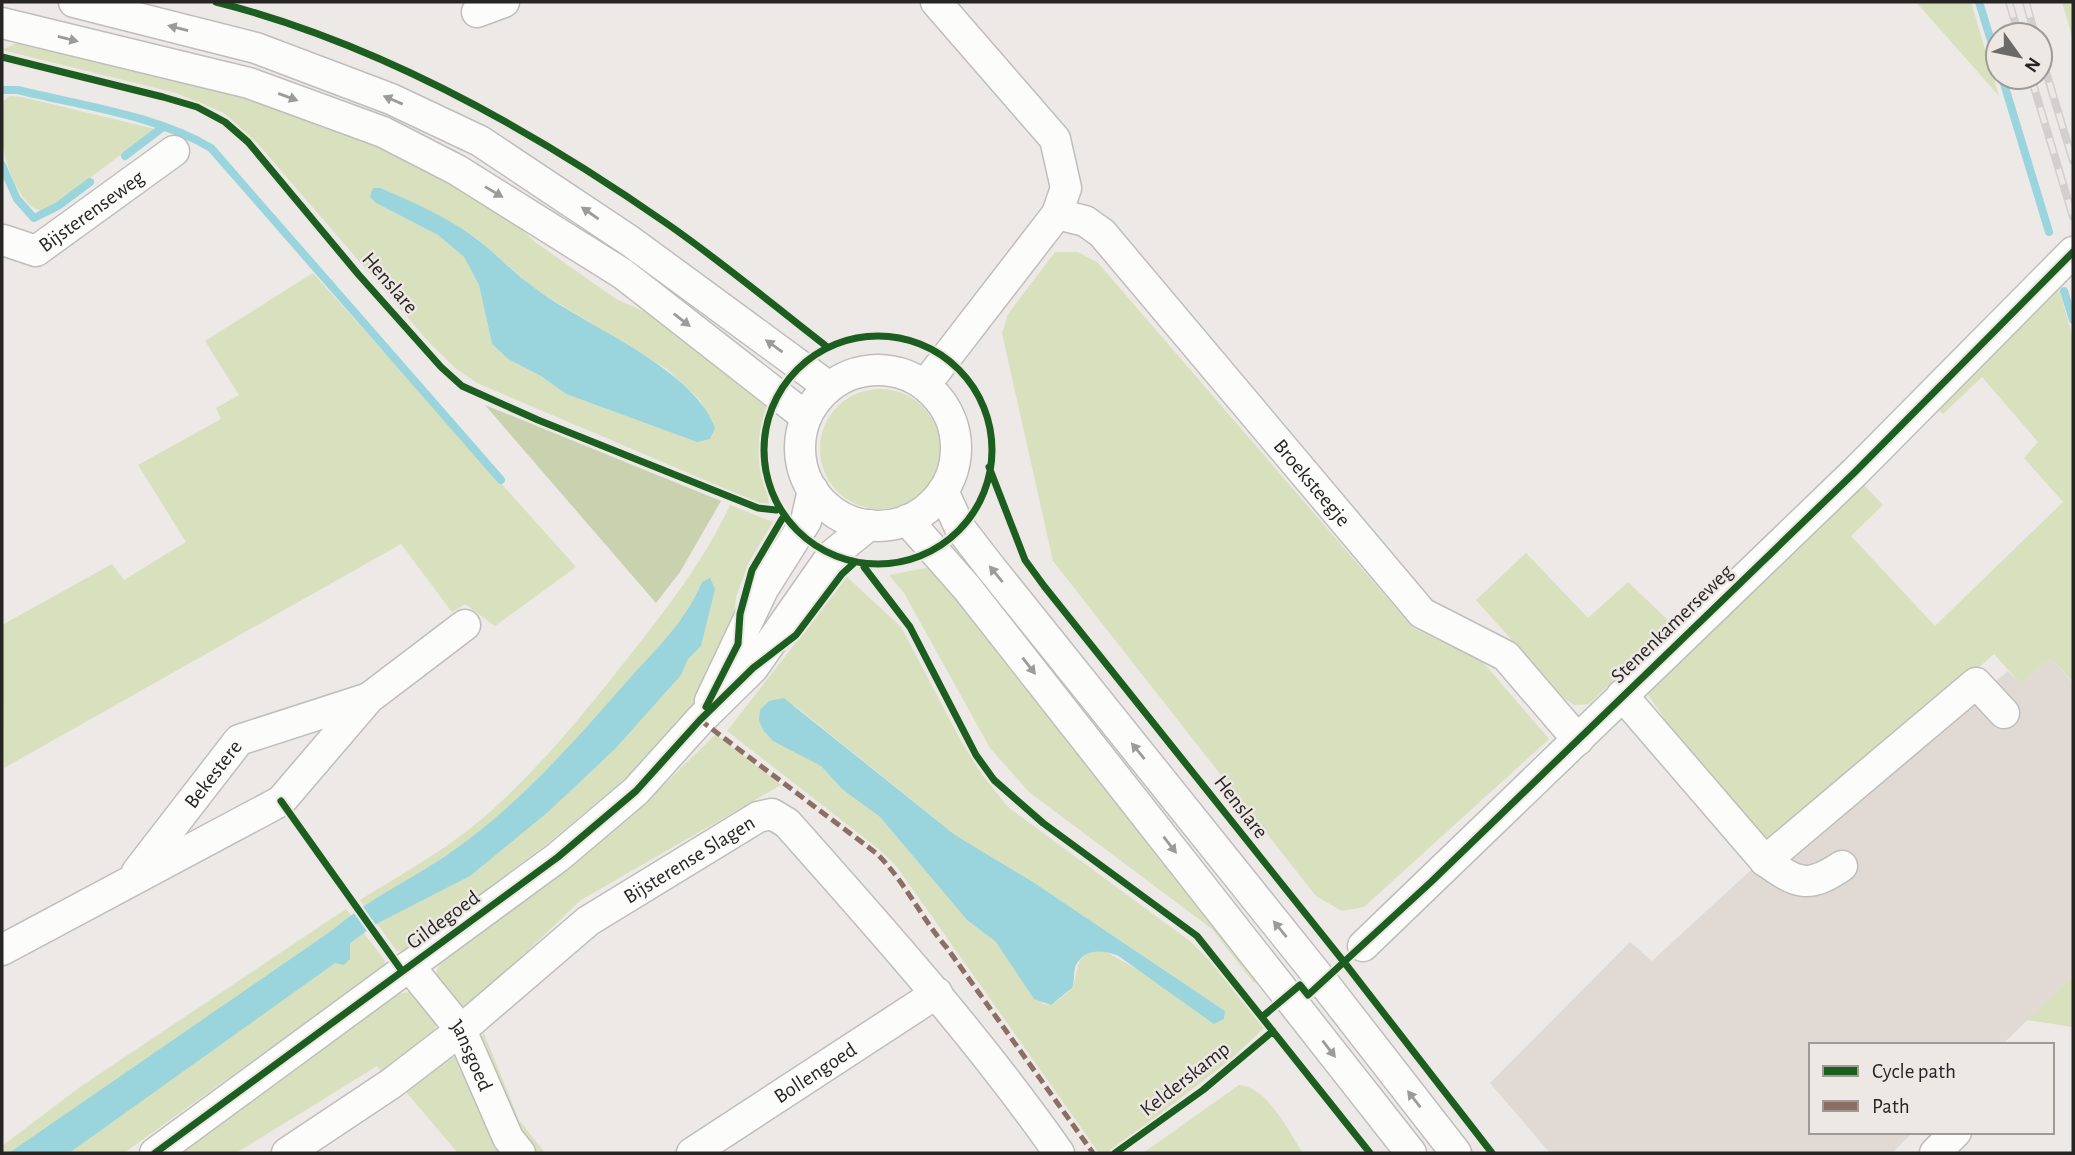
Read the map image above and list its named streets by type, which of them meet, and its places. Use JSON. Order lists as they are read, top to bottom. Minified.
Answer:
{"streets":{"street":["Bijsterenseweg","Broeksteegje","Stenenkamerseweg","Bekestere","Bijsterense Slagen","Gildegoed","Jansgoed","Bollengoed"],"cycle path":["Henslare","Kelderskamp"]},"crossings":[["Broeksteegje","Stenenkamerseweg"],["Bijsterense Slagen","Jansgoed"],["Bijsterense Slagen","Bollengoed"],["Gildegoed","Jansgoed"]],"legend":["Cycle path","Path"],"north":"bottom right"}
